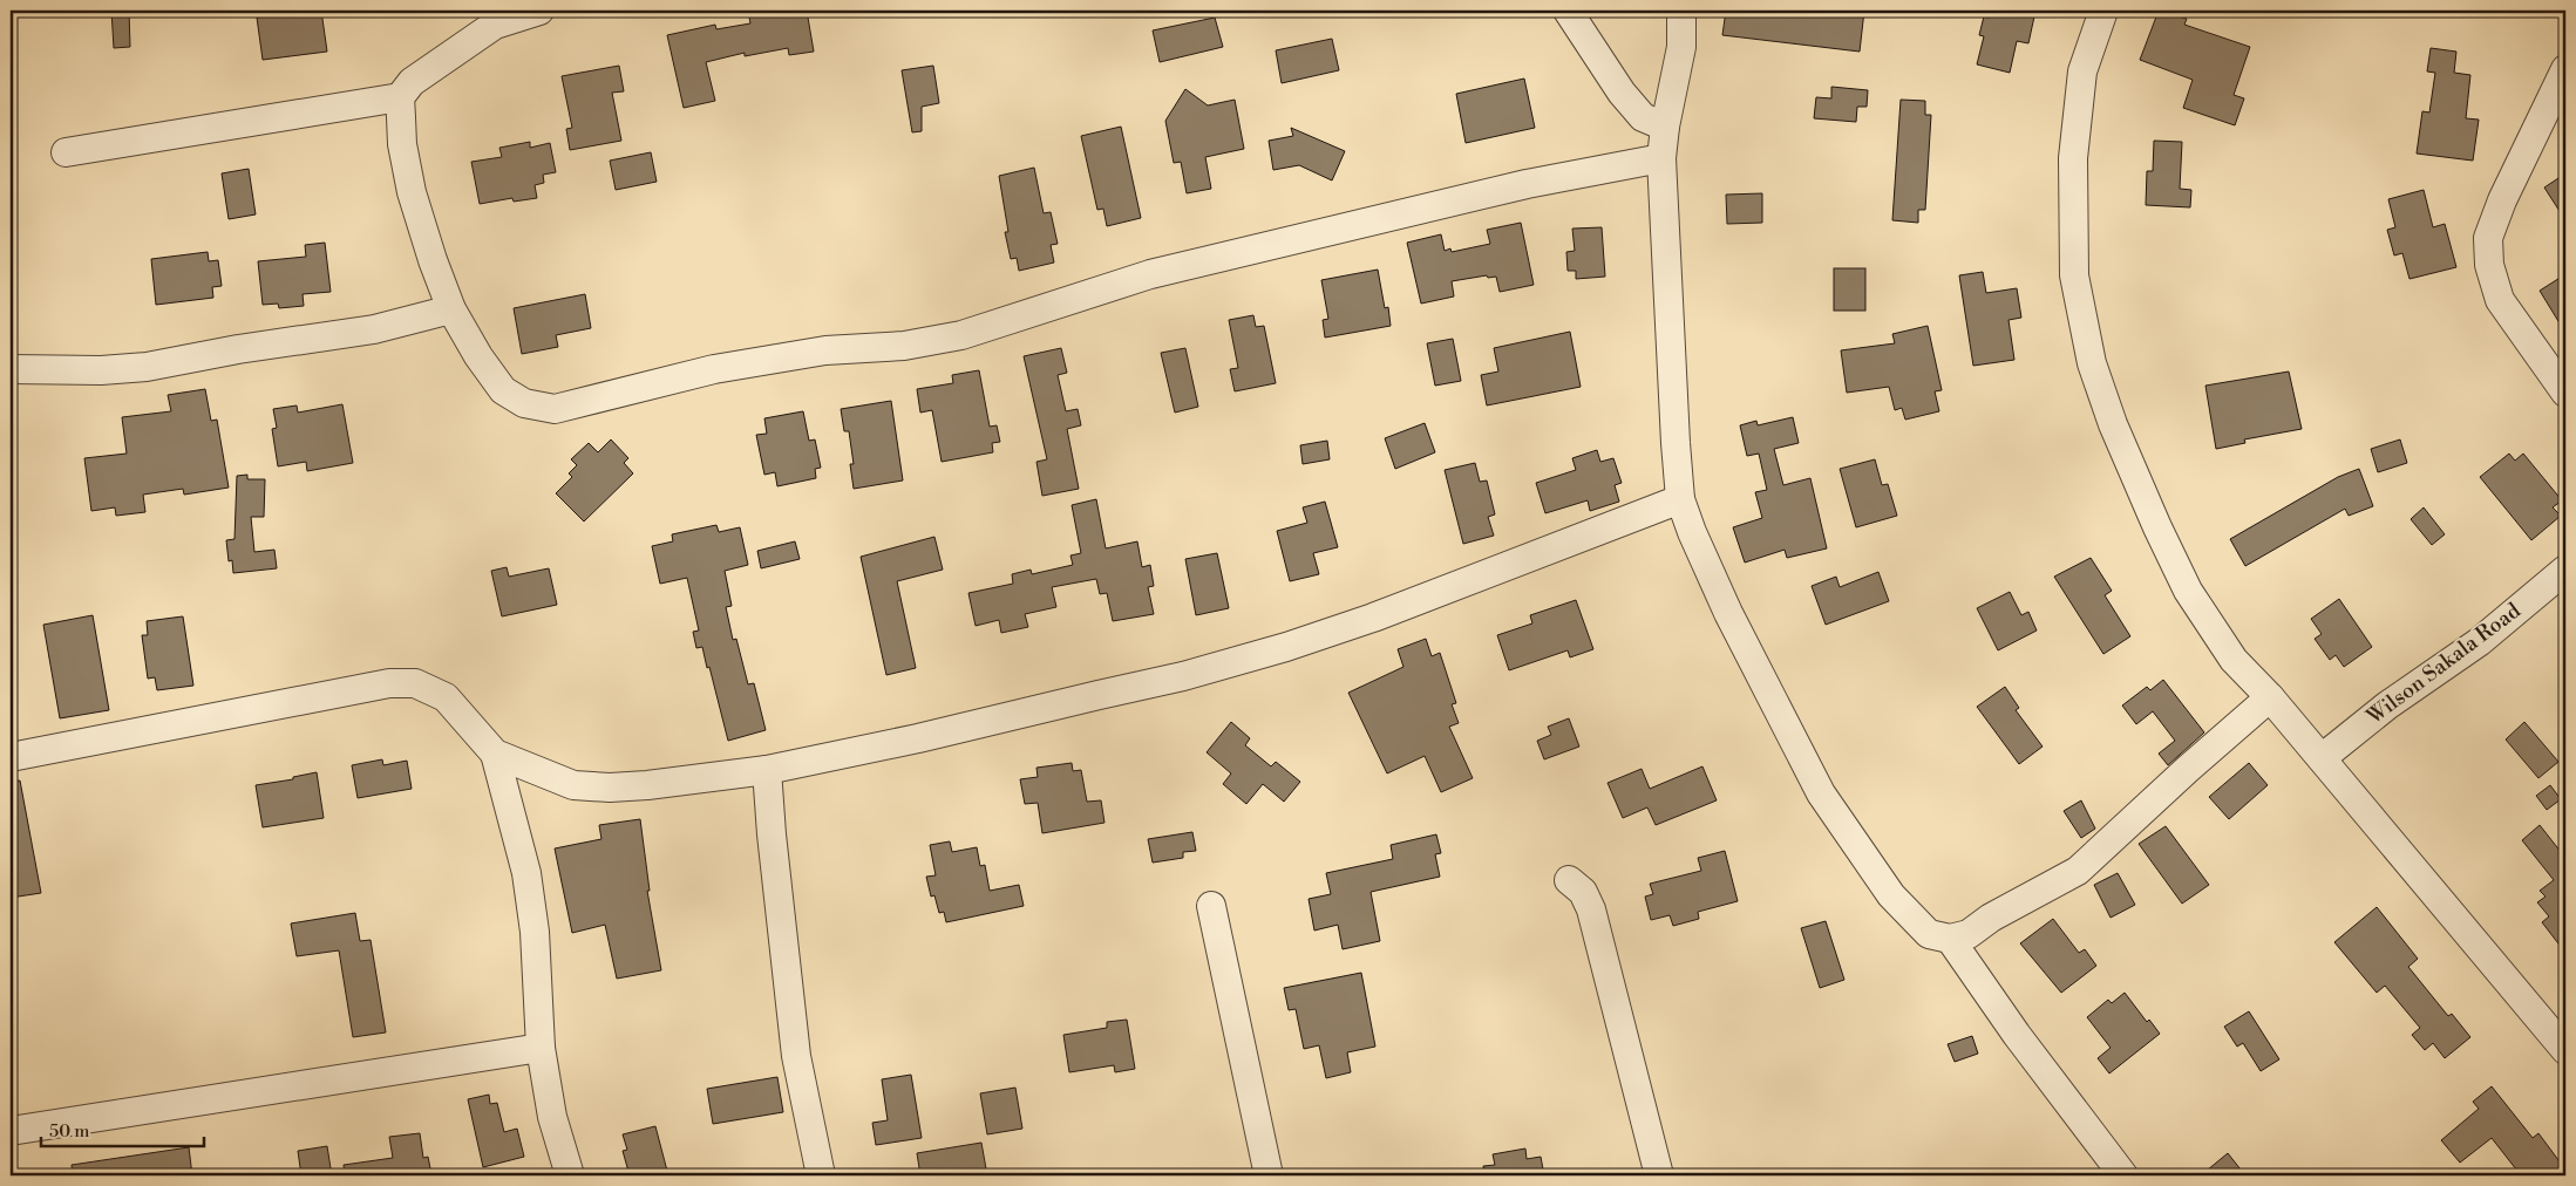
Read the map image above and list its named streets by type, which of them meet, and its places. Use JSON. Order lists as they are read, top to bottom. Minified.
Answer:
{"streets":{"street":["Wilson Sakala Road"]},"scale_bar":"50 m"}
